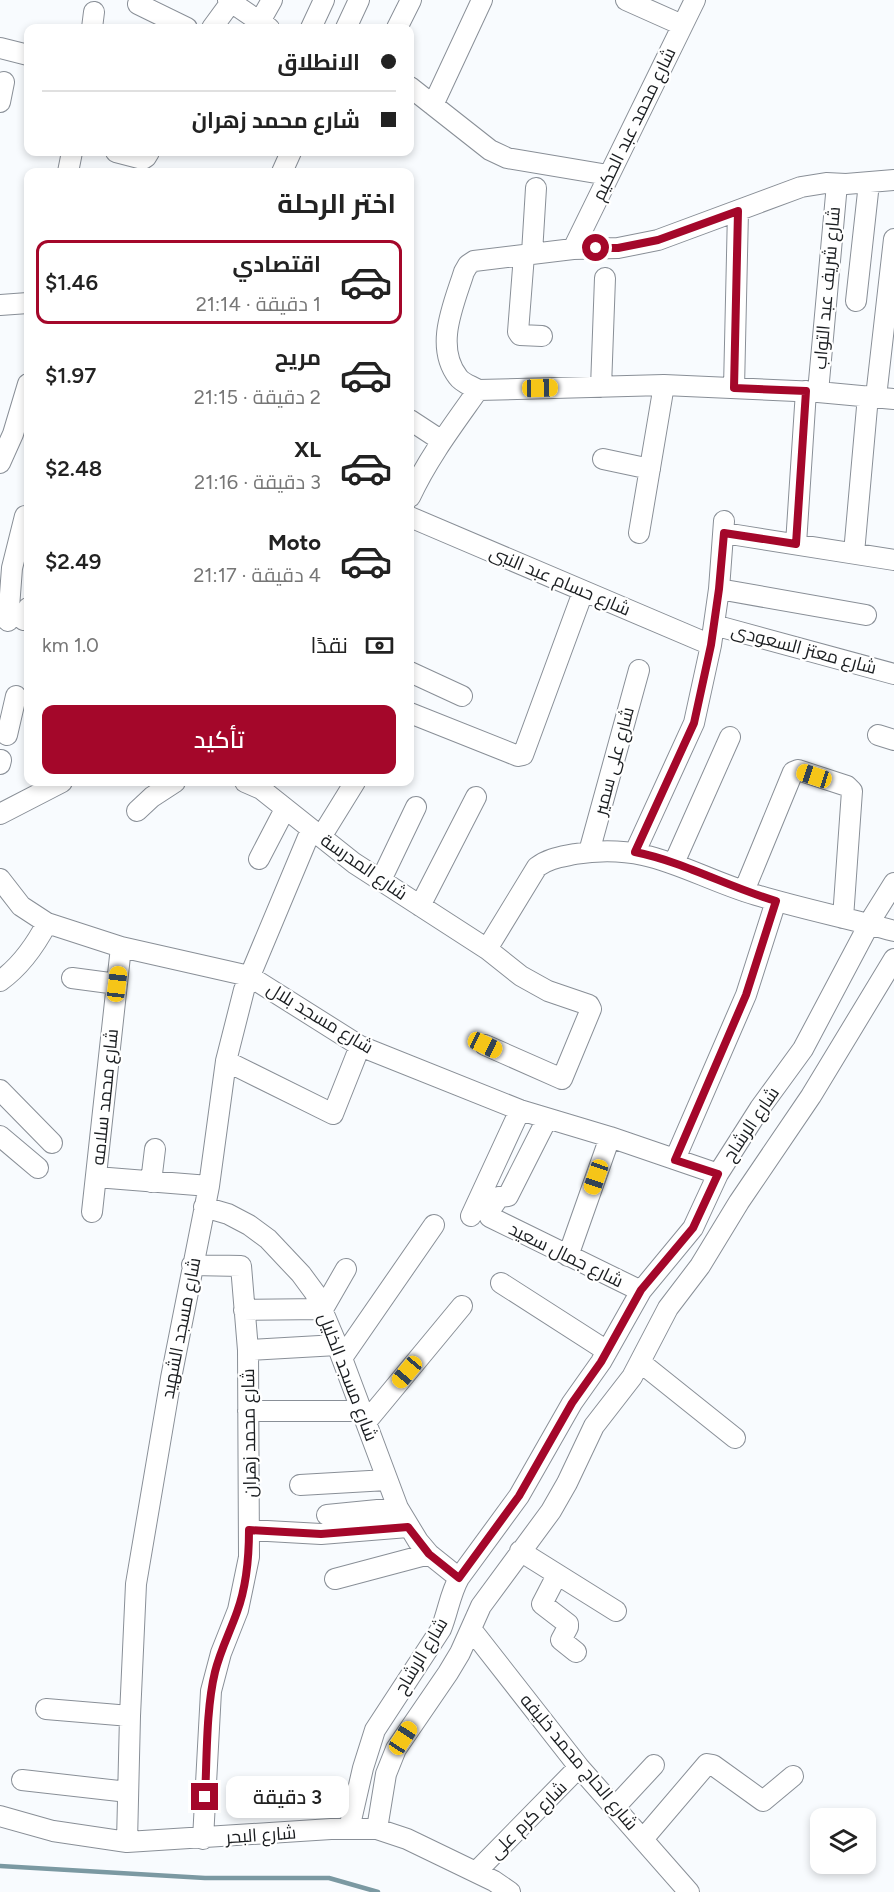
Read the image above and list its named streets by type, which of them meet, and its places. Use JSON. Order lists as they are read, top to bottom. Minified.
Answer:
{"streets":{"street":["شارع محمد عبد الحكيم","شارع شريف عبد التواب","شارع حسام عبد النبى","شارع معتز السعودى","شارع على سمير","شارع المدرسة","شارع مسجد بلال","شارع محمد سلامه","شارع الرشاح","شارع جمال سعيد","شارع مسجد الشهيد","شارع مسجد الخليل","شارع محمد زهران","شارع الحاج محمد خليفه","شارع كرم على","شارع البحر"]},"crossings":[["شارع المدرسة","شارع مسجد الشهيد"],["شارع مسجد بلال","شارع محمد سلامه"],["شارع مسجد بلال","شارع الرشاح"],["شارع مسجد بلال","شارع جمال سعيد"],["شارع مسجد بلال","شارع مسجد الشهيد"],["شارع الرشاح","شارع جمال سعيد"],["شارع الرشاح","شارع مسجد الخليل"],["شارع الرشاح","شارع الحاج محمد خليفه"],["شارع الرشاح","شارع البحر"],["شارع مسجد الشهيد","شارع مسجد الخليل"],["شارع مسجد الشهيد","شارع محمد زهران"],["شارع مسجد الشهيد","شارع البحر"],["شارع محمد زهران","شارع البحر"],["شارع الحاج محمد خليفه","شارع كرم على"],["شارع كرم على","شارع البحر"]],"page":{"banner":["الانطلاق","شارع محمد زهران"],"heading":"اختر الرحلة","list":[{"name":"اقتصادي","note":"1 دقيقة · 21:14","value":"$1.46"},{"name":"مريح","note":"2 دقيقة · 21:15","value":"$1.97"},{"name":"XL","note":"3 دقيقة · 21:16","value":"$2.48"},{"name":"Moto","note":"4 دقيقة · 21:17","value":"$2.49"}],"pay":["نقدًا","1.0 km"],"buttons":"تأكيد","bubble":"3 دقيقة"}}
